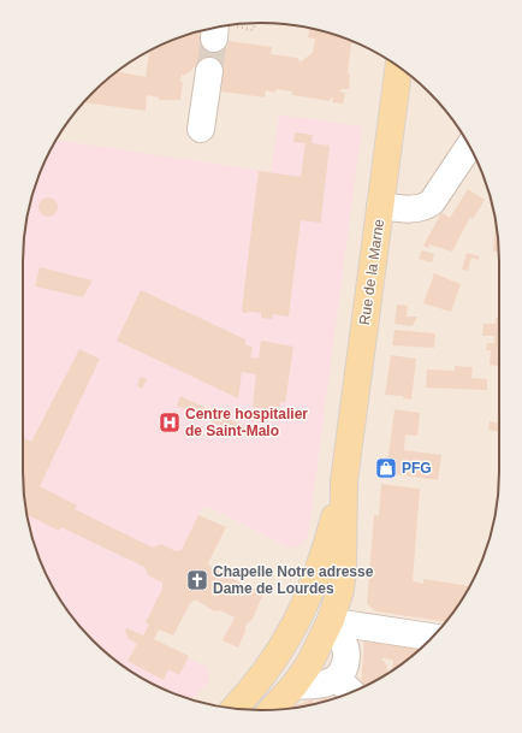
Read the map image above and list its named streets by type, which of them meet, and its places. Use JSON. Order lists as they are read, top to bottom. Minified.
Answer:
{"streets":{"main road":["Rue de la Marne"]},"places":{"hospital":["Centre hospitalier de Saint-Malo"],"shop":["PFG"],"church":["Chapelle Notre adresse Dame de Lourdes"]}}
